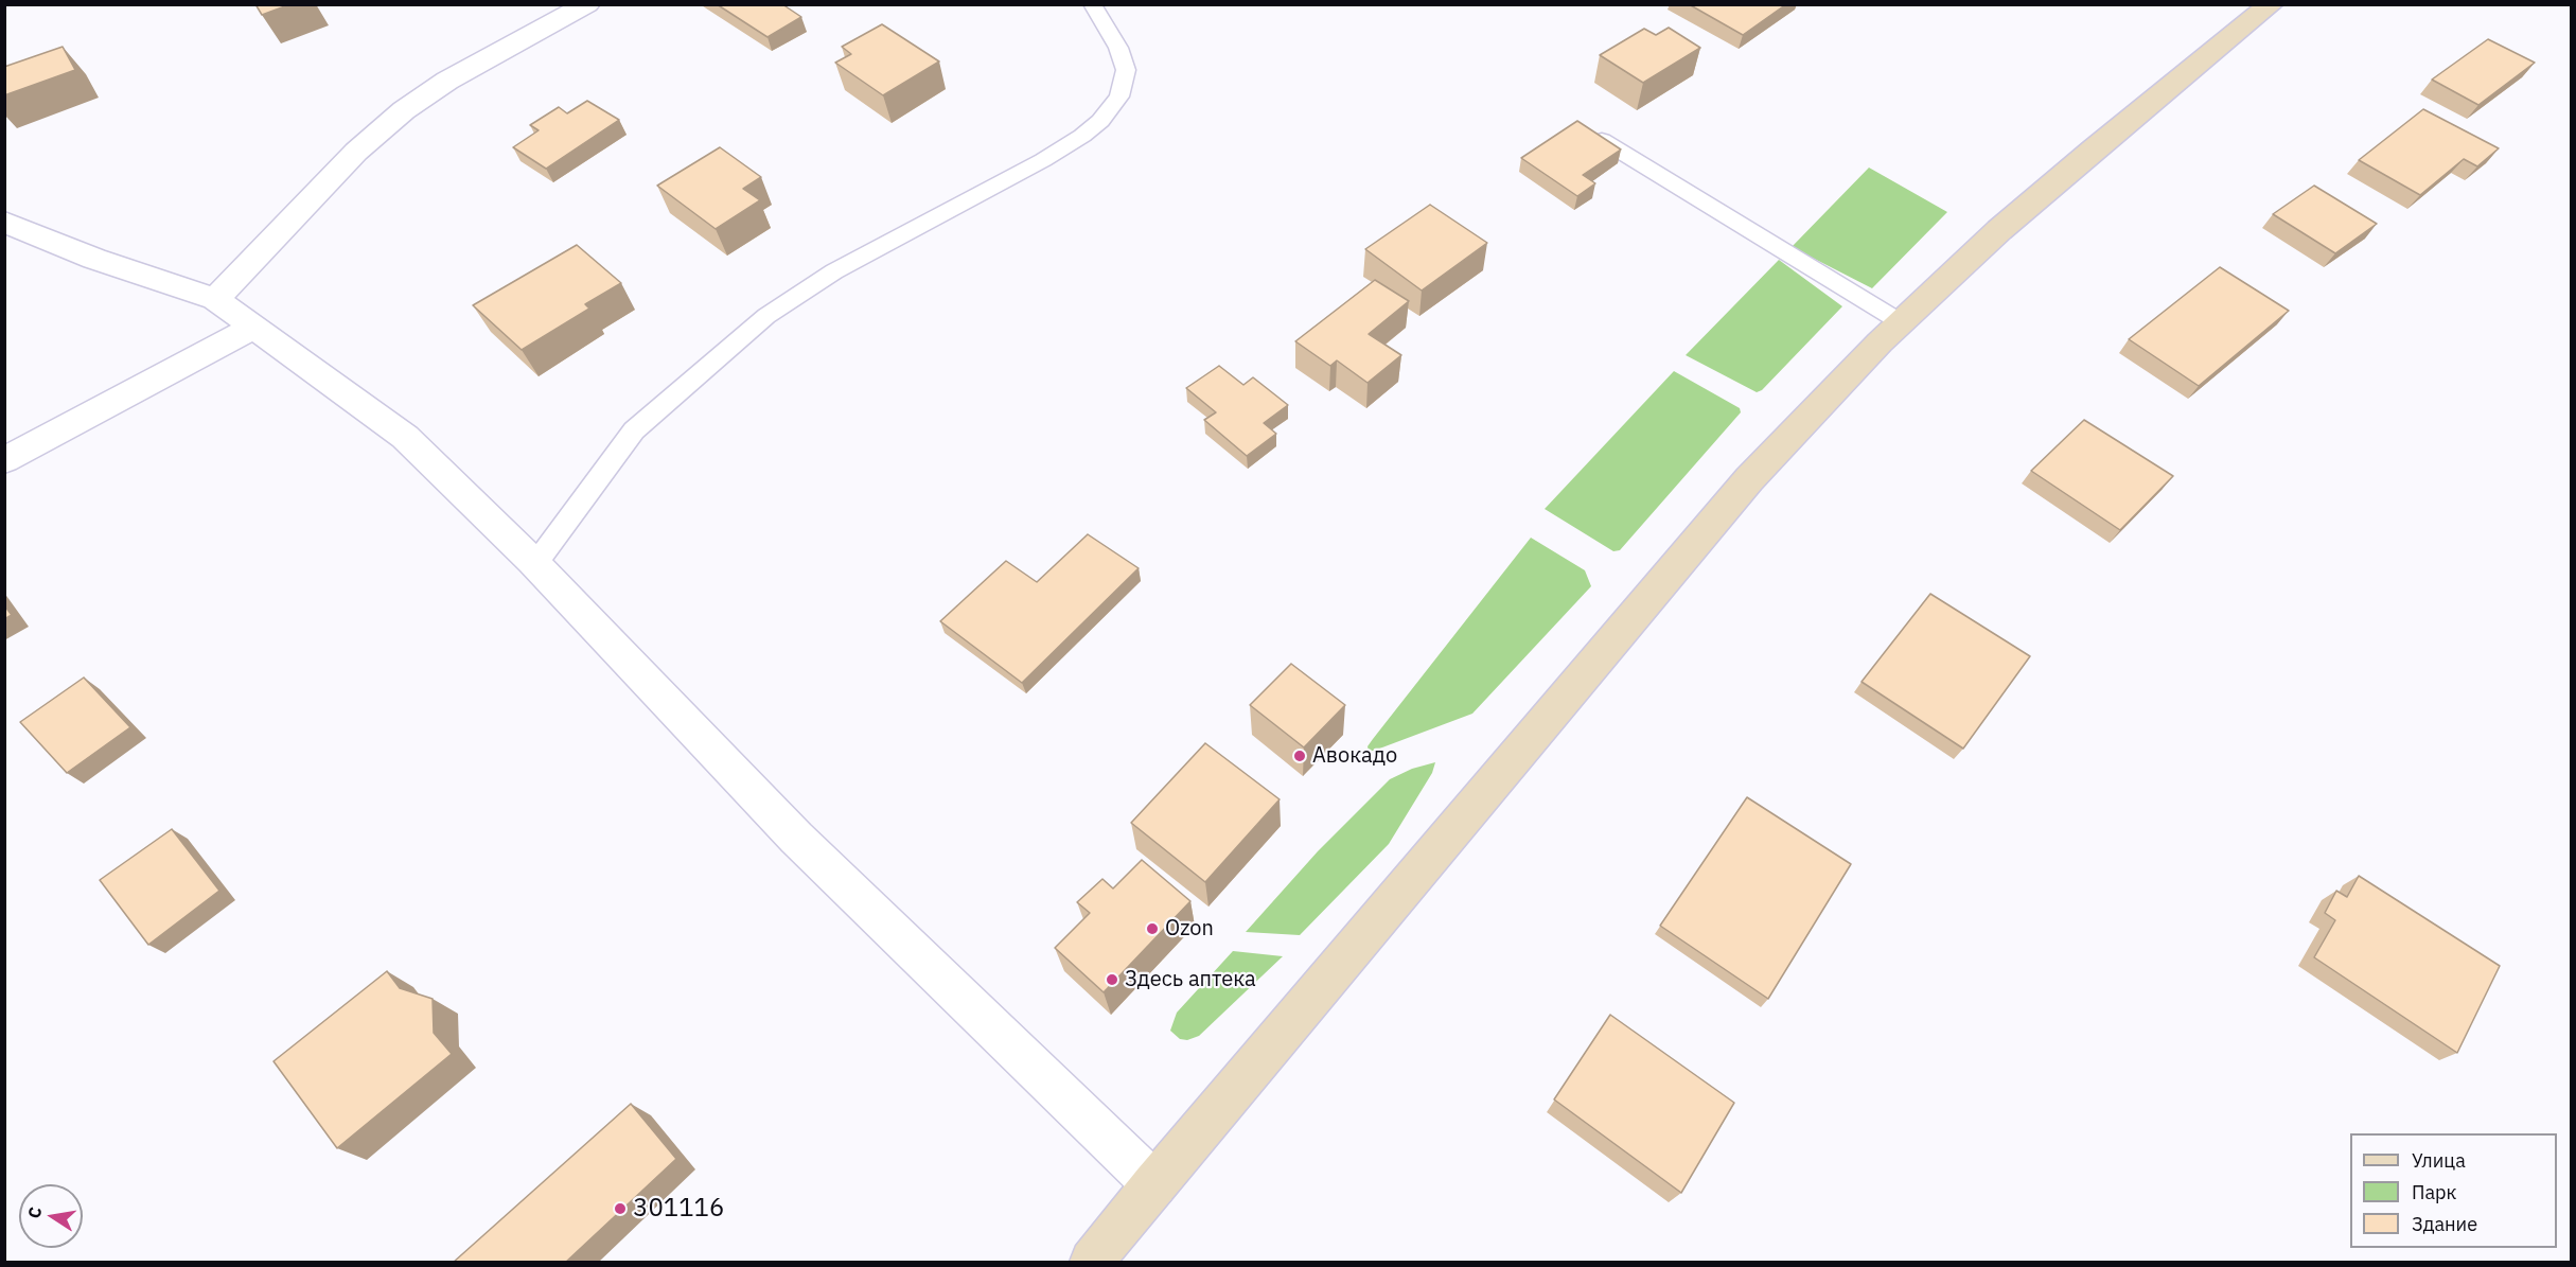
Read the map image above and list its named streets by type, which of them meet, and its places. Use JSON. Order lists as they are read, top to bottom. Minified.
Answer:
{"places":["Авокадо","Ozon","Здесь аптека","301116"],"legend":["Улица","Парк","Здание"],"north":"left"}
